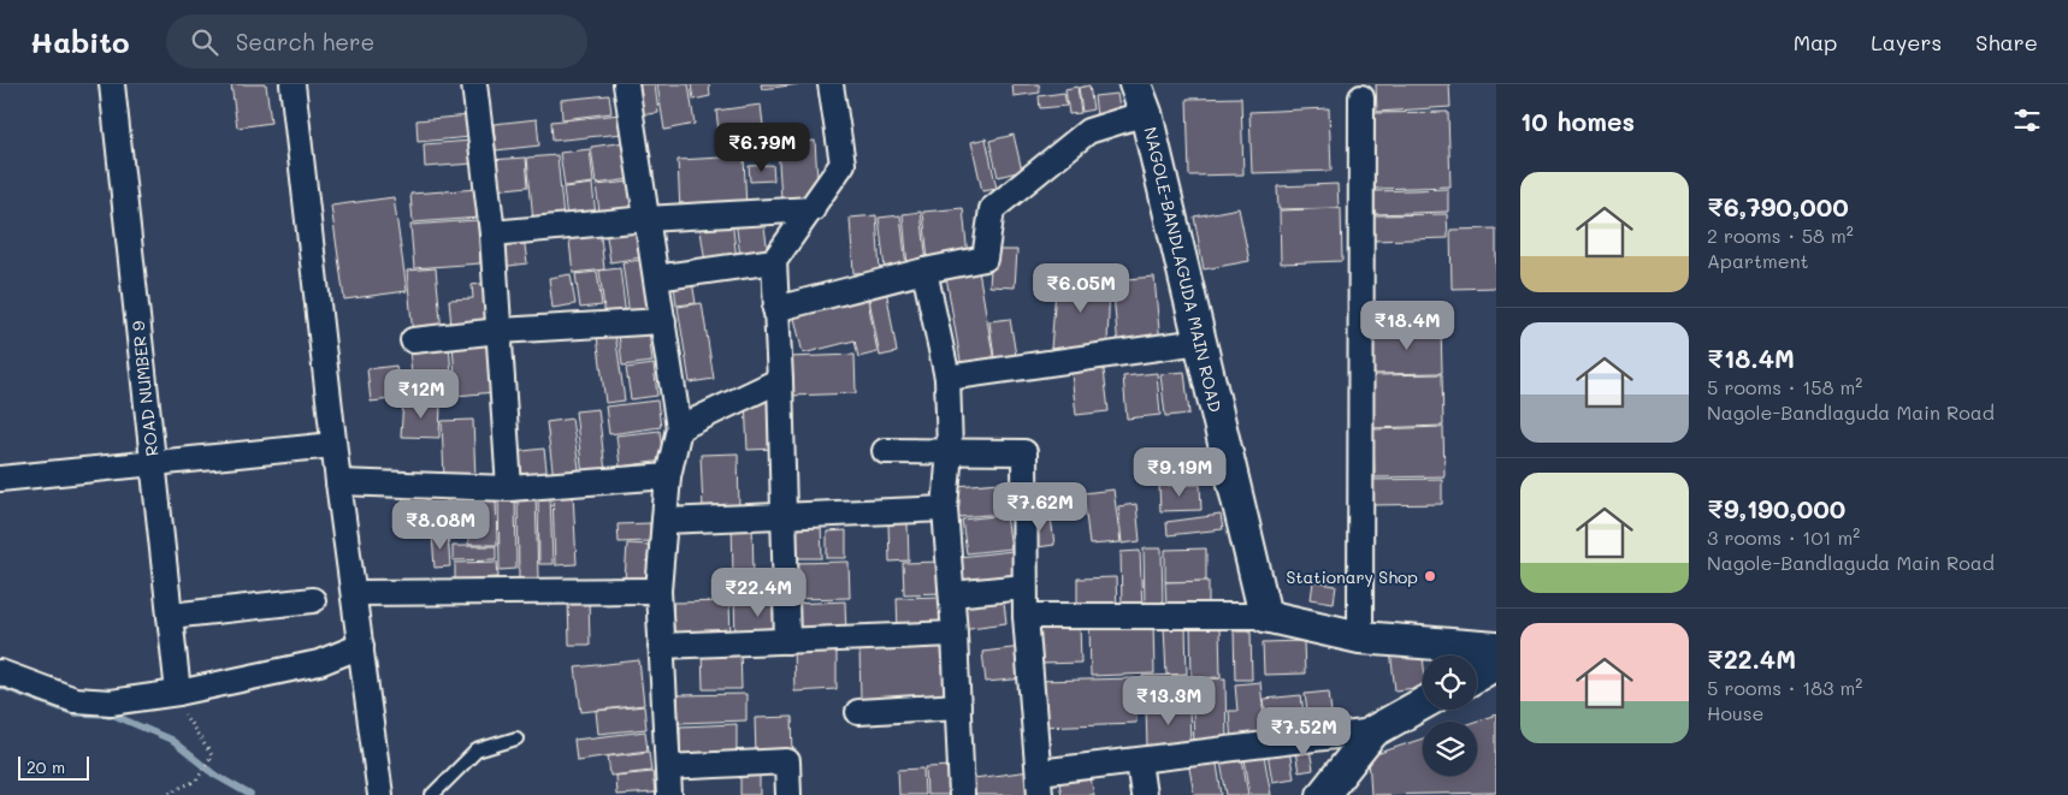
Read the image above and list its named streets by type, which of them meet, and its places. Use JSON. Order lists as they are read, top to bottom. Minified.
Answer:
{"streets":{"street":["NAGOLE-BANDLAGUDA MAIN ROAD","ROAD NUMBER 9"]},"places":["Stationary Shop"],"scale_bar":"20 m","page":{"header":"Habito","search":"Search here","nav":["Map","Layers","Share"],"heading":"10 homes","price":["₹6.79M","₹6.05M","₹18.4M","₹12M","₹9.19M","₹7.62M","₹8.08M","₹22.4M","₹13.3M","₹7.52M"],"list":[{"name":"₹6,790,000","note":"2 rooms · 58 m² · Apartment"},{"name":"₹18.4M","note":"5 rooms · 158 m² · Nagole-Bandlaguda Main Road"},{"name":"₹9,190,000","note":"3 rooms · 101 m² · Nagole-Bandlaguda Main Road"},{"name":"₹22.4M","note":"5 rooms · 183 m² · House"}],"scale":"20 m"}}
